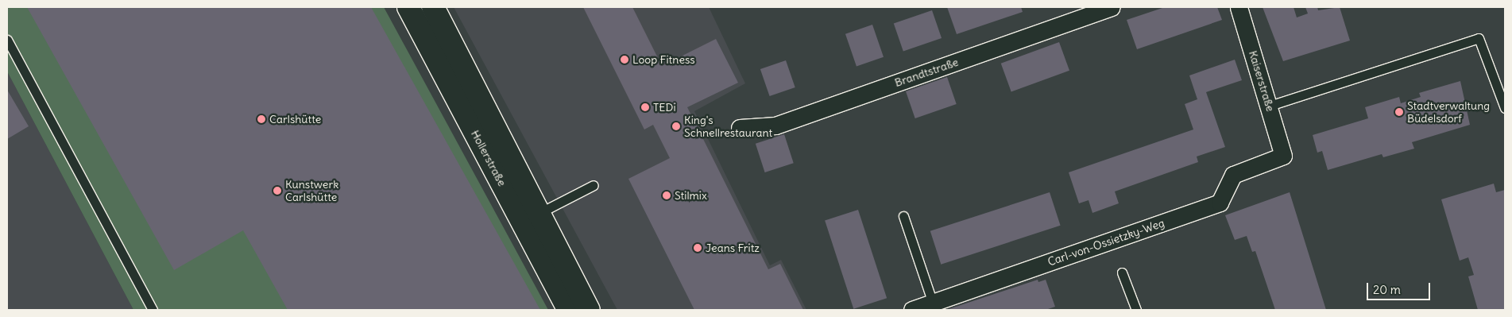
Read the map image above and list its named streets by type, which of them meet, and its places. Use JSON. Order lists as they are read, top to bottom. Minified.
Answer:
{"streets":{"main road":["Hollerstraße"],"street":["Brandtstraße","Kaiserstraße","Carl-von-Ossietzky-Weg"]},"crossings":[["Kaiserstraße","Carl-von-Ossietzky-Weg"]],"places":["Loop Fitness","TEDi","Stadtverwaltung Büdelsdorf","Carlshütte","King's Schnellrestaurant","Kunstwerk Carlshütte","Stilmix","Jeans Fritz"],"scale_bar":"20 m"}
